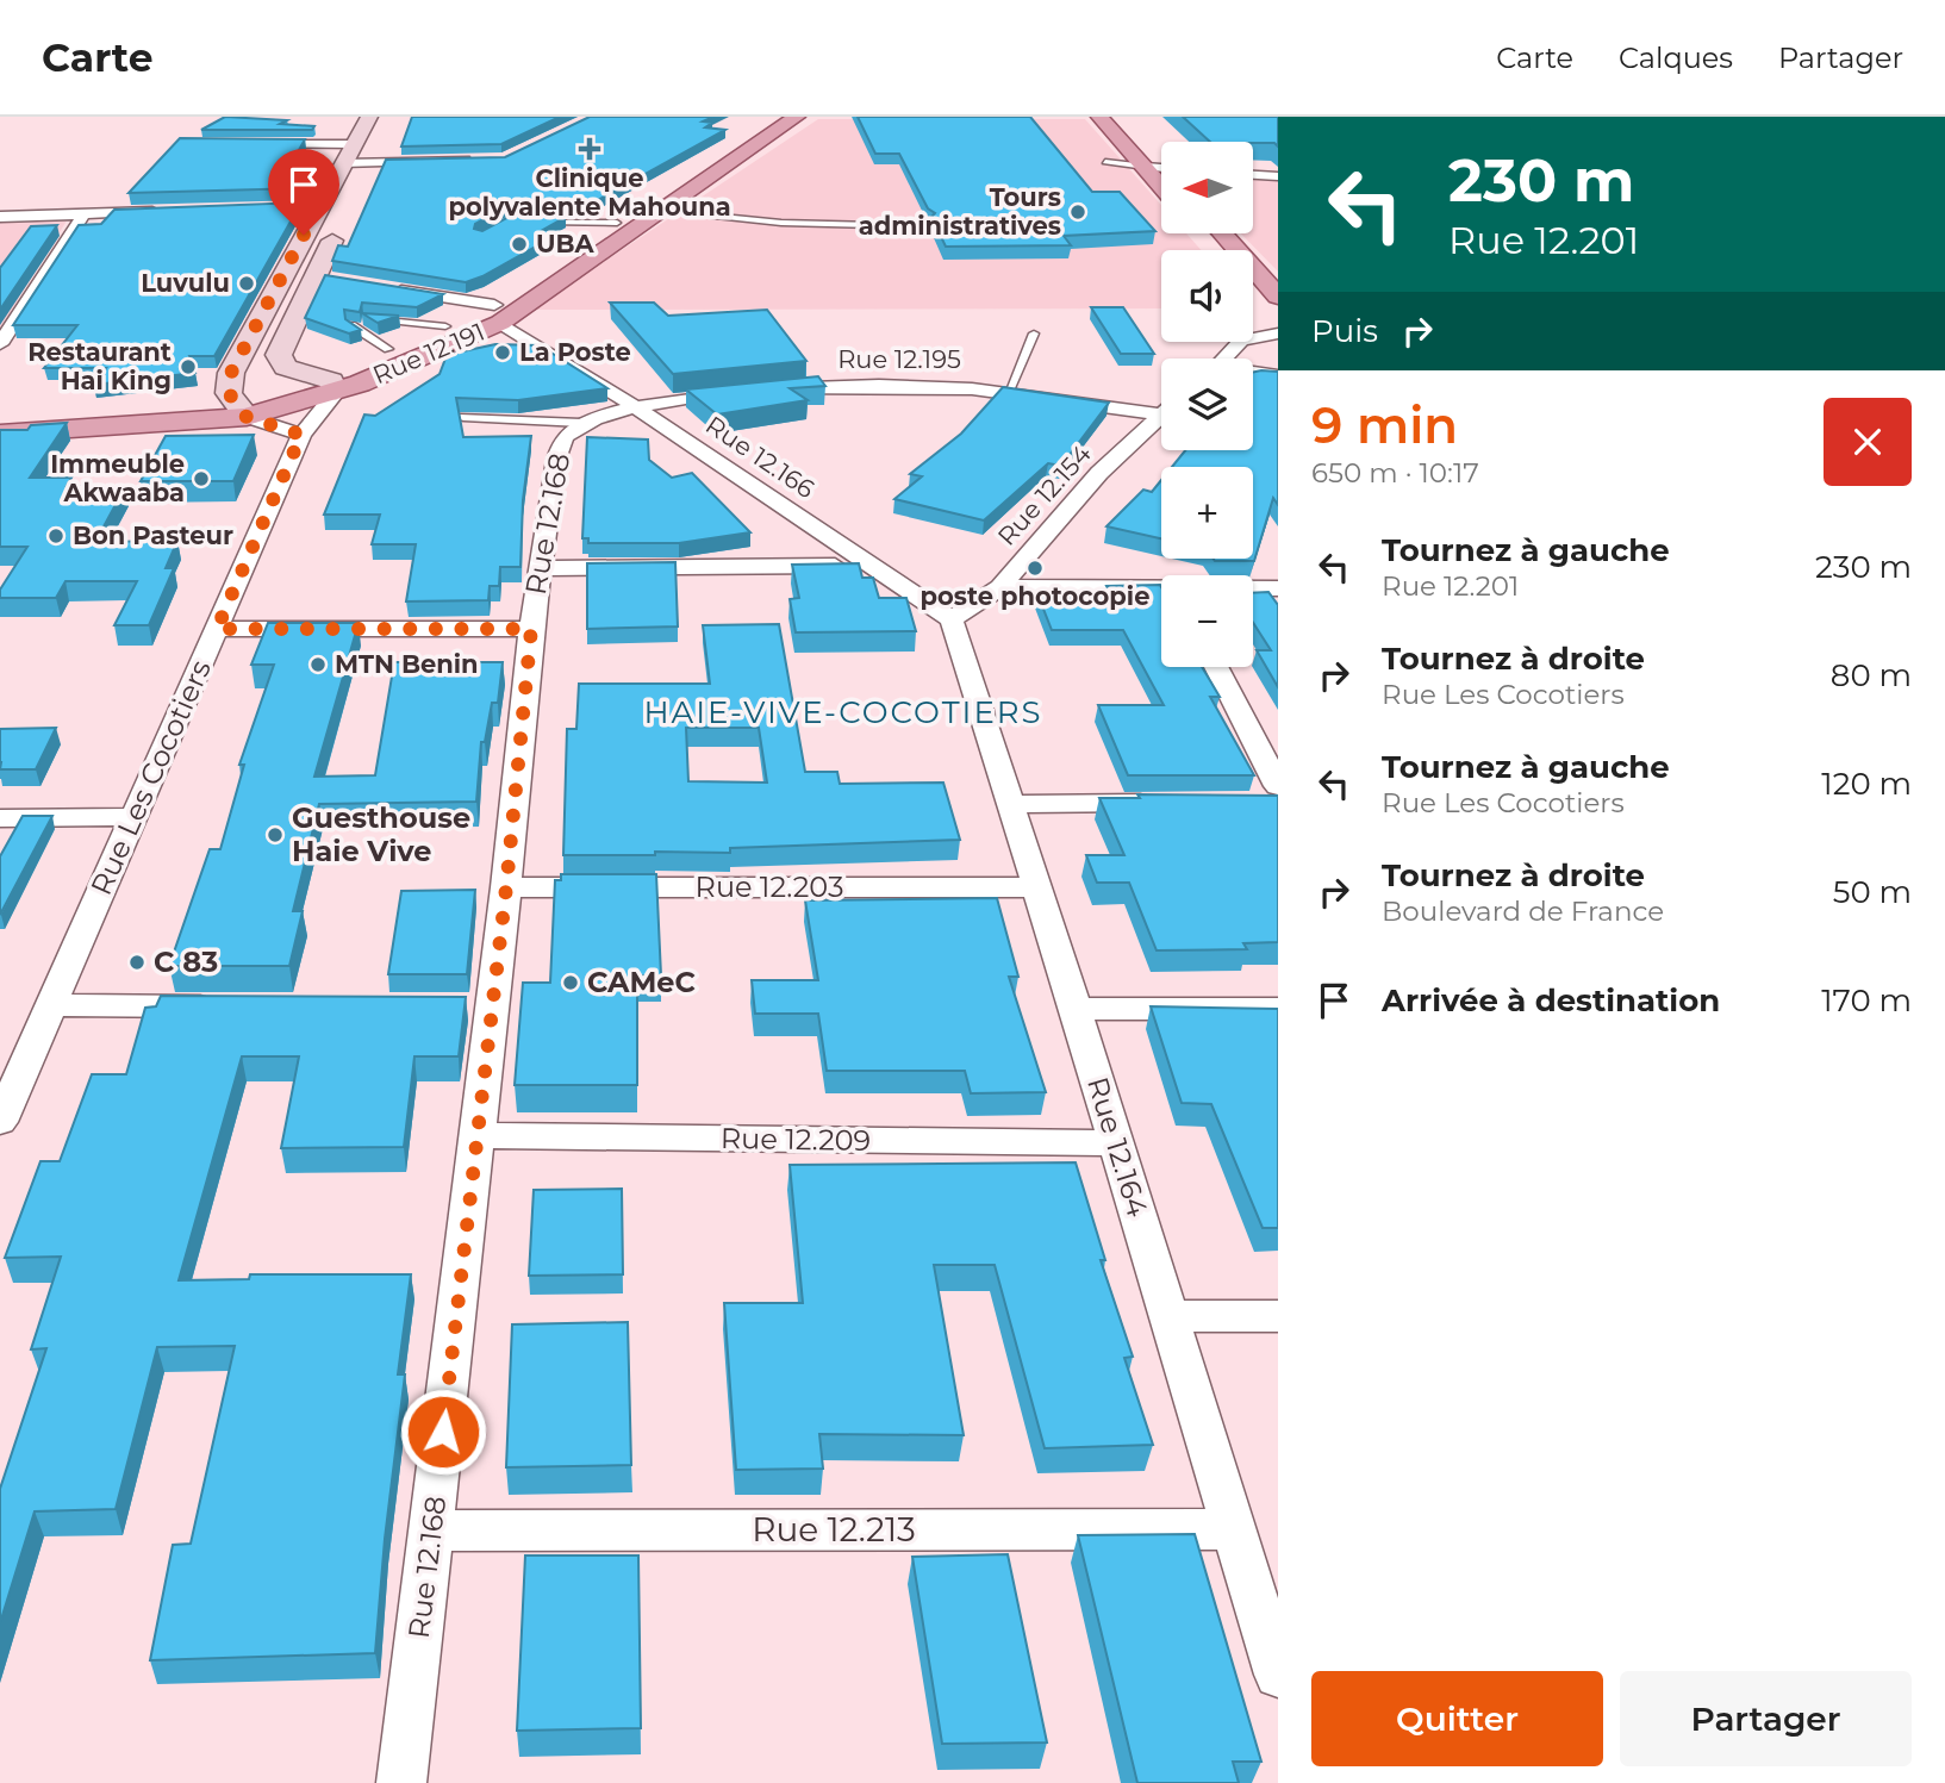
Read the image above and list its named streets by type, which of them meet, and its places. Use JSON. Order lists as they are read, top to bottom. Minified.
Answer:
{"streets":{"main road":["Rue 12.191"],"street":["Rue 12.195","Rue 12.166","Rue 12.154","Rue 12.168","Rue Les Cocotiers","Rue 12.203","Rue 12.209","Rue 12.164","Rue 12.213"]},"crossings":[["Rue 12.191","Rue 12.166"],["Rue 12.191","Rue Les Cocotiers"],["Rue 12.195","Rue 12.166"],["Rue 12.195","Rue 12.168"],["Rue 12.166","Rue 12.154"],["Rue 12.166","Rue 12.168"],["Rue 12.166","Rue 12.164"],["Rue 12.154","Rue 12.164"],["Rue 12.168","Rue 12.203"],["Rue 12.168","Rue 12.209"],["Rue 12.168","Rue 12.213"],["Rue 12.203","Rue 12.164"],["Rue 12.209","Rue 12.164"],["Rue 12.164","Rue 12.213"]],"districts":["HAIE-VIVE-COCOTIERS"],"places":{"health":["Clinique polyvalente Mahouna"],"other":["Tours administratives","UBA","Luvulu","La Poste","Restaurant Hai King","Immeuble Akwaaba","Bon Pasteur","poste photocopie","MTN Benin","Guesthouse Haie Vive","C 83","CAMeC"]},"north":"left","page":{"header":"Carte","nav":["Carte","Calques","Partager"],"turn":["230 m","Rue 12.201"],"map_buttons":["+","−"],"then":"Puis","heading":["9 min","650 m · 10:17"],"list":[{"name":"Tournez à gauche","note":"Rue 12.201","value":"230 m"},{"name":"Tournez à droite","note":"Rue Les Cocotiers","value":"80 m"},{"name":"Tournez à gauche","note":"Rue Les Cocotiers","value":"120 m"},{"name":"Tournez à droite","note":"Boulevard de France","value":"50 m"},{"name":"Arrivée à destination","value":"170 m"}],"buttons":["Quitter","Partager"]}}
